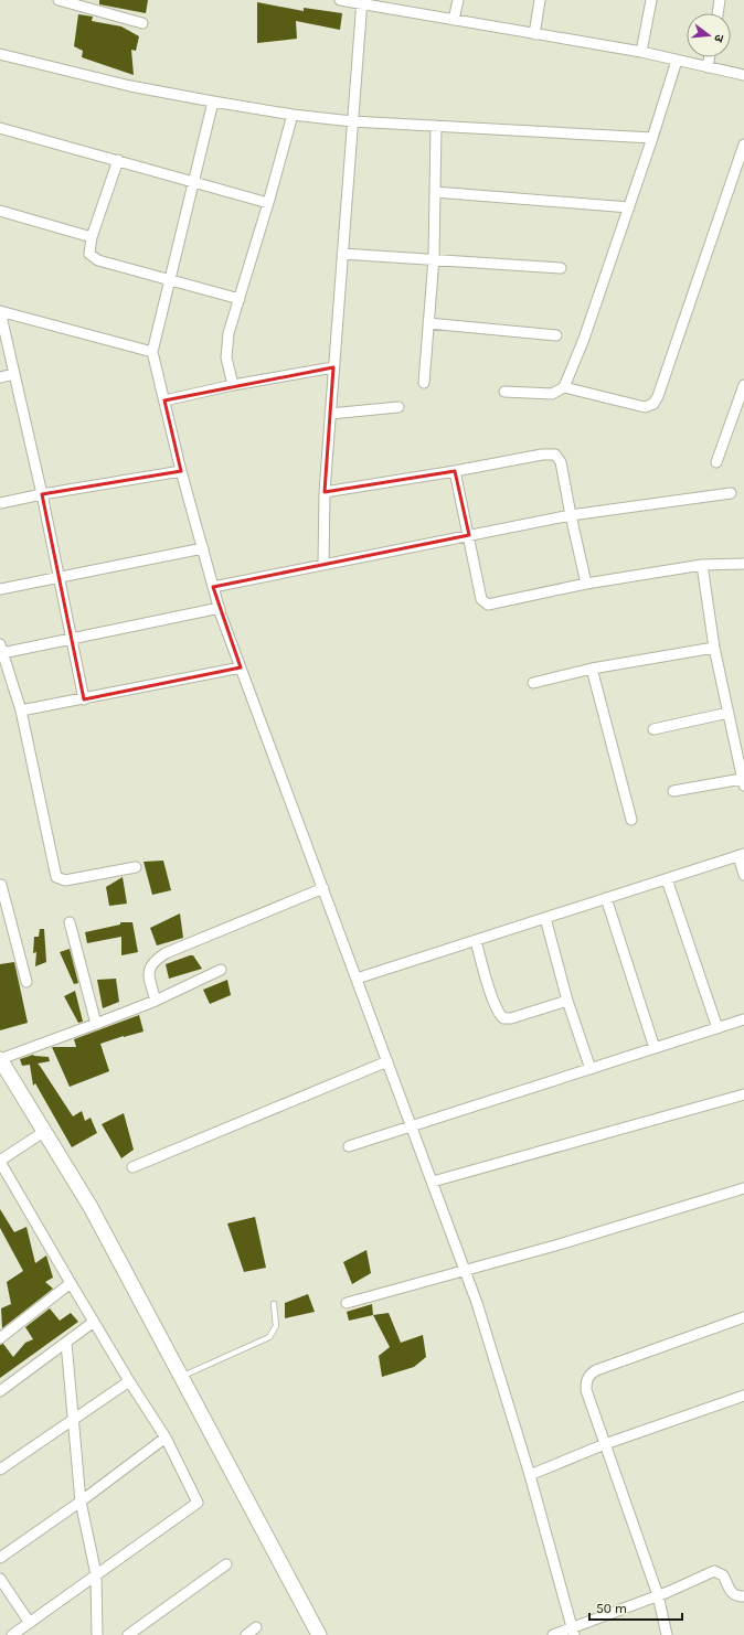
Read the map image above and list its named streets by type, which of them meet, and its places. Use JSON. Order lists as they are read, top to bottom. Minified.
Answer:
{"scale_bar":"50 m","north":"right"}
